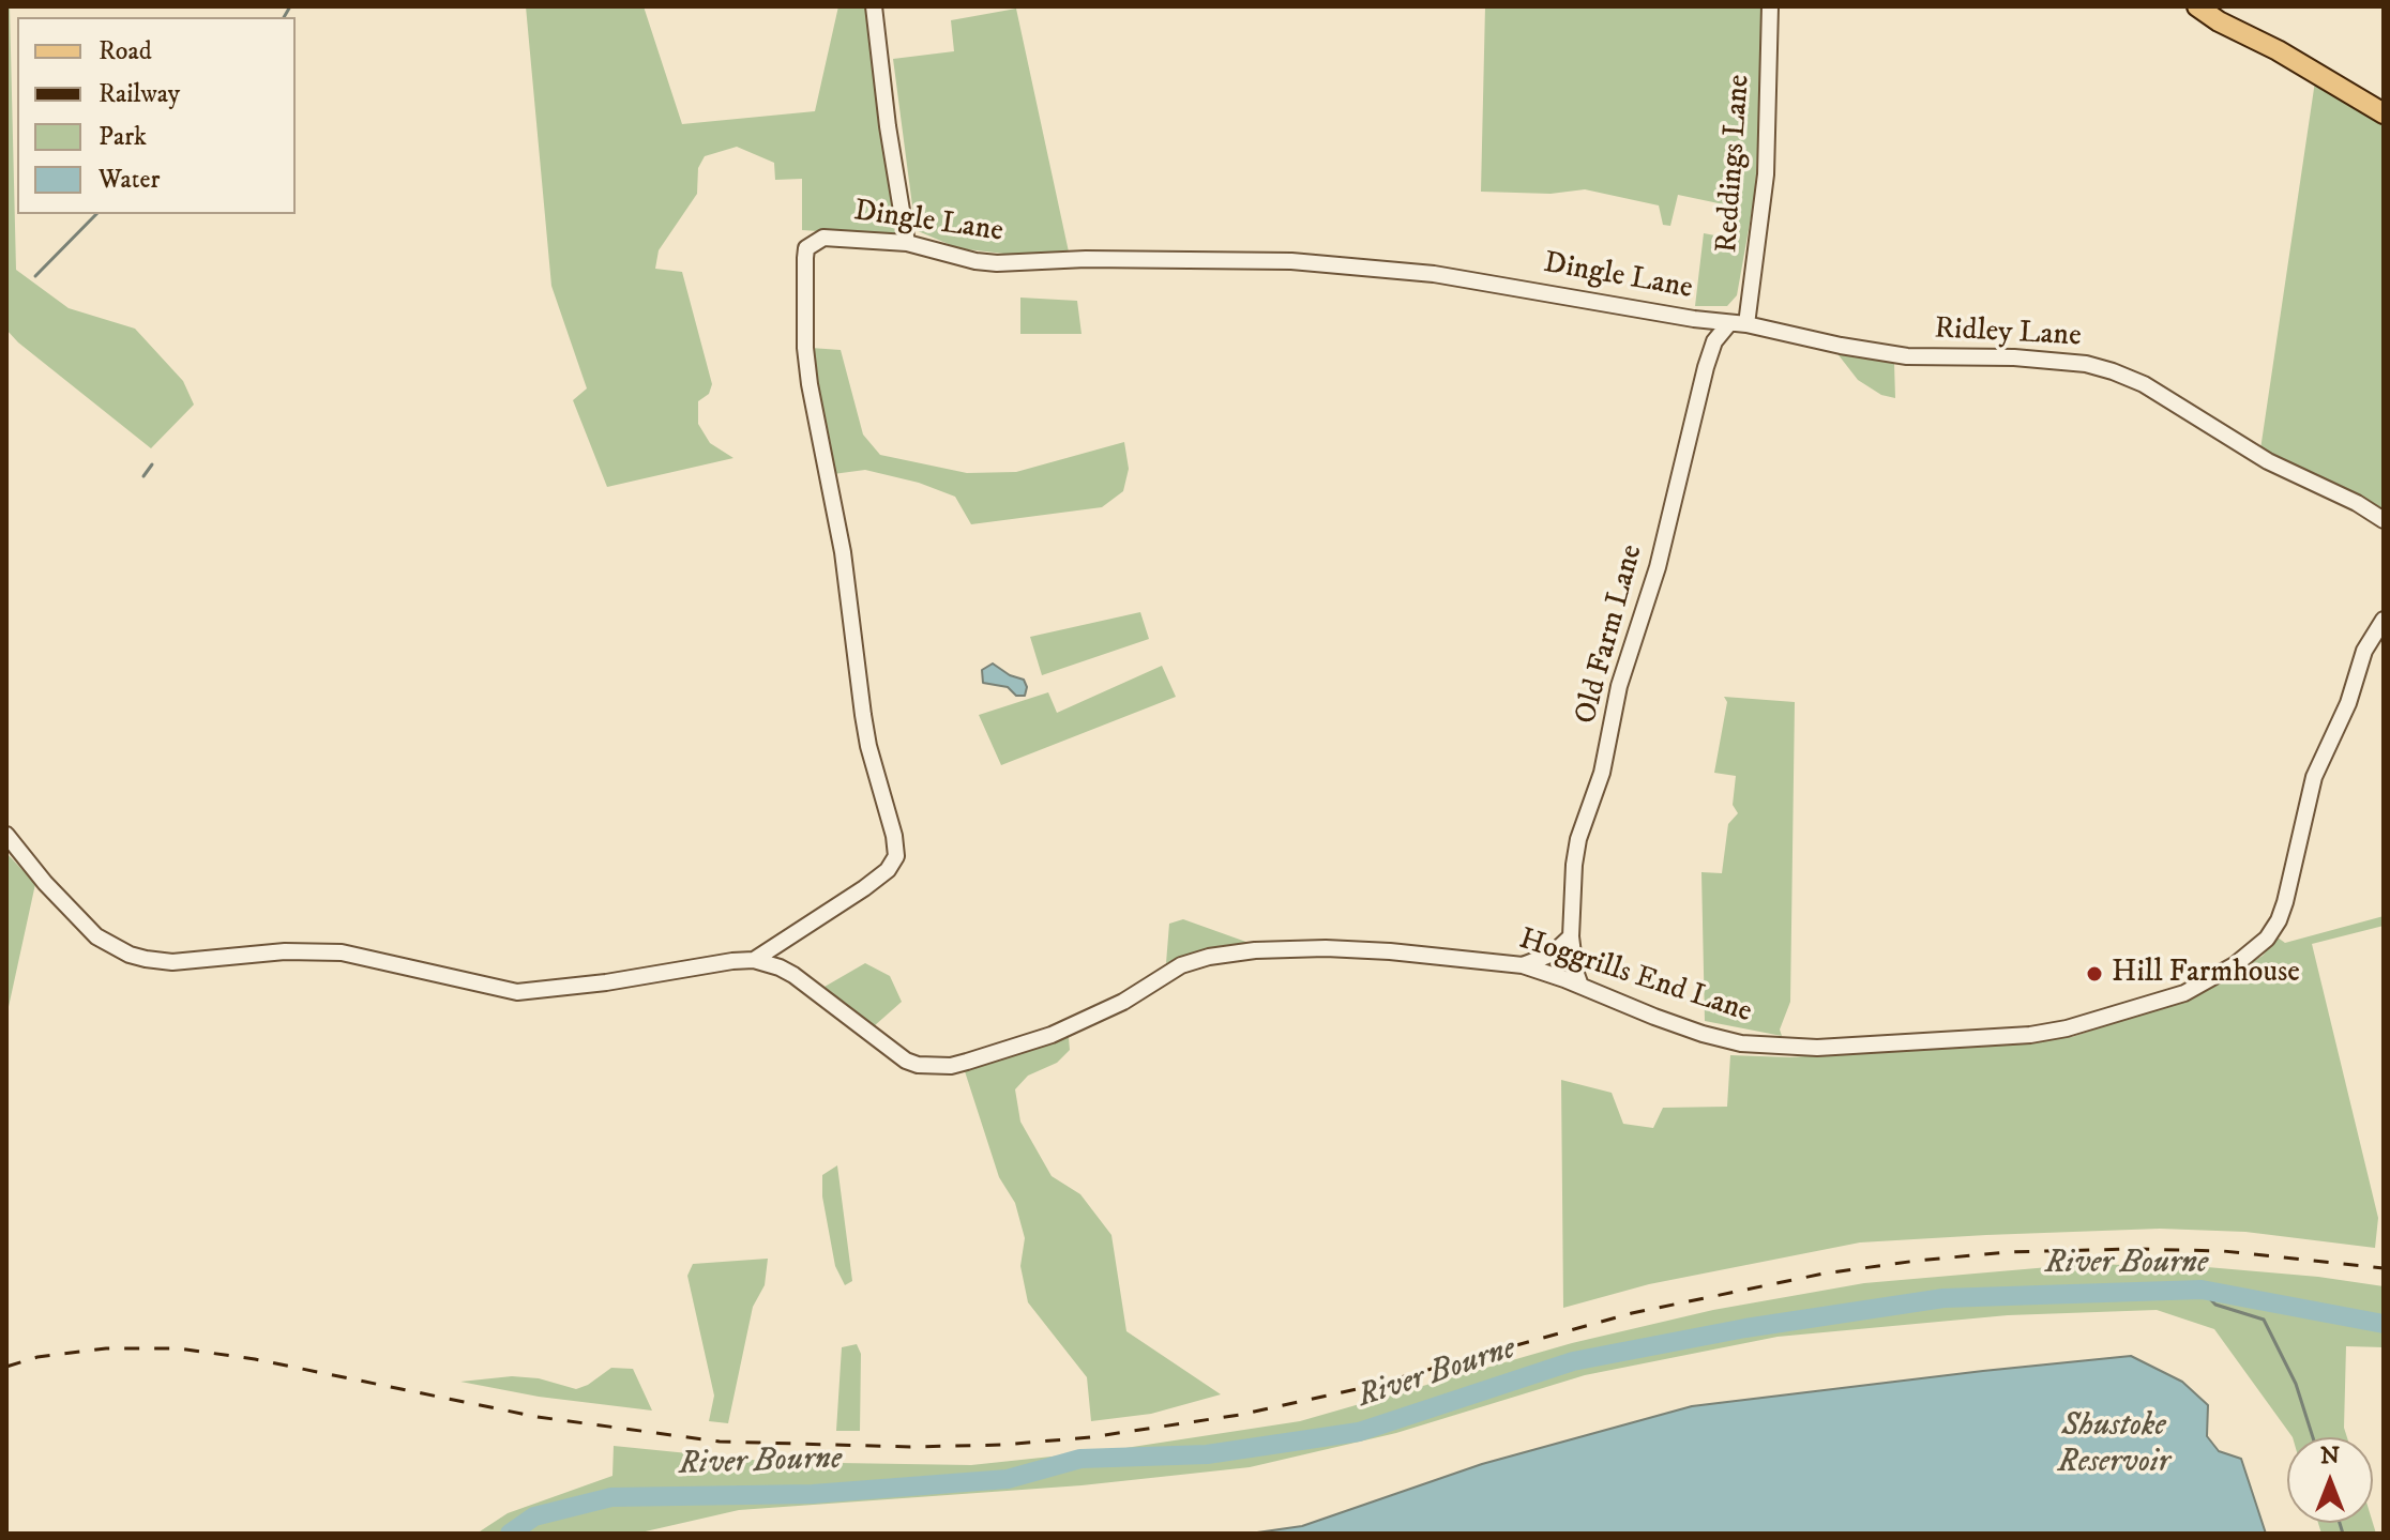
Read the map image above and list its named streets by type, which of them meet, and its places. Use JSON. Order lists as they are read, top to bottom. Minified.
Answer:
{"streets":{"street":["Reddings Lane","Dingle Lane","Ridley Lane","Old Farm Lane","Hoggrills End Lane"]},"crossings":[["Reddings Lane","Dingle Lane"],["Reddings Lane","Ridley Lane"],["Dingle Lane","Ridley Lane"],["Dingle Lane","Old Farm Lane"],["Dingle Lane","Hoggrills End Lane"],["Old Farm Lane","Hoggrills End Lane"]],"water":["River Bourne","Shustoke Reservoir"],"places":["Hill Farmhouse"],"legend":["Road","Railway","Park","Water"],"north":"top"}
